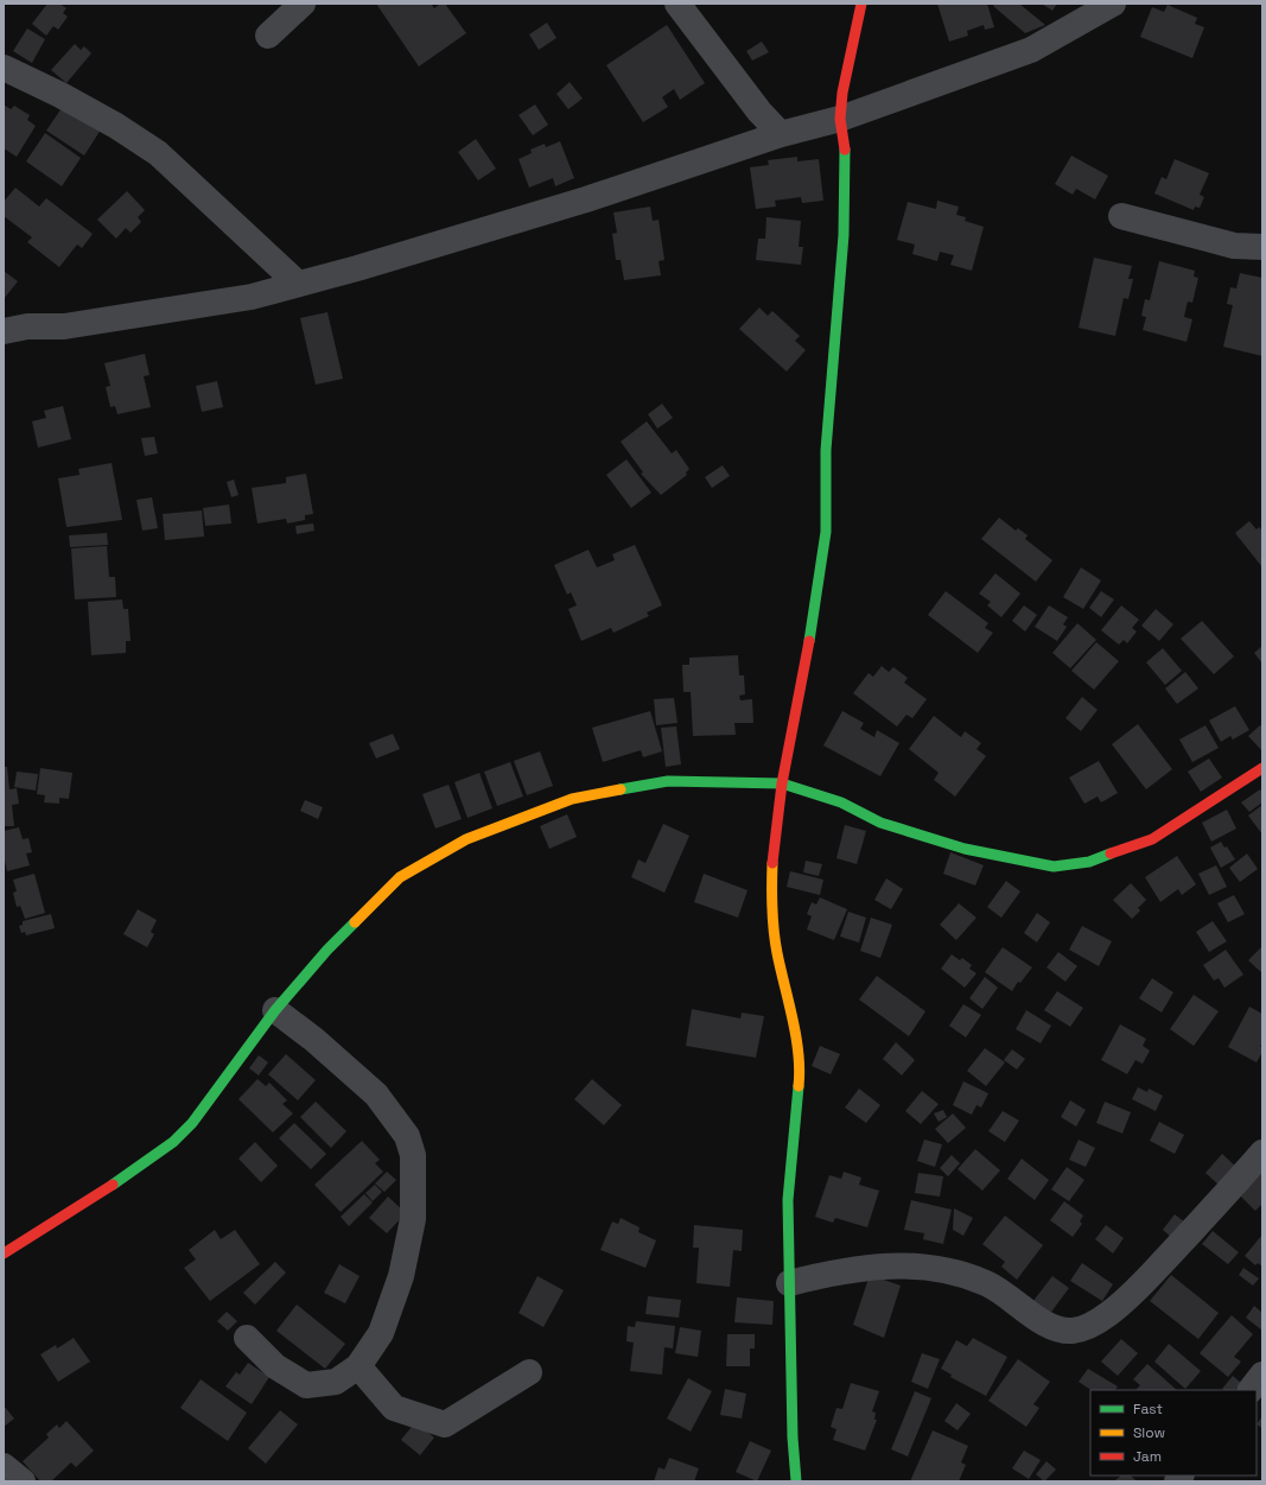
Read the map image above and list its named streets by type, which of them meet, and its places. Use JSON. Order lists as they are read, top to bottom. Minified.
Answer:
{"legend":["Fast","Slow","Jam"]}
